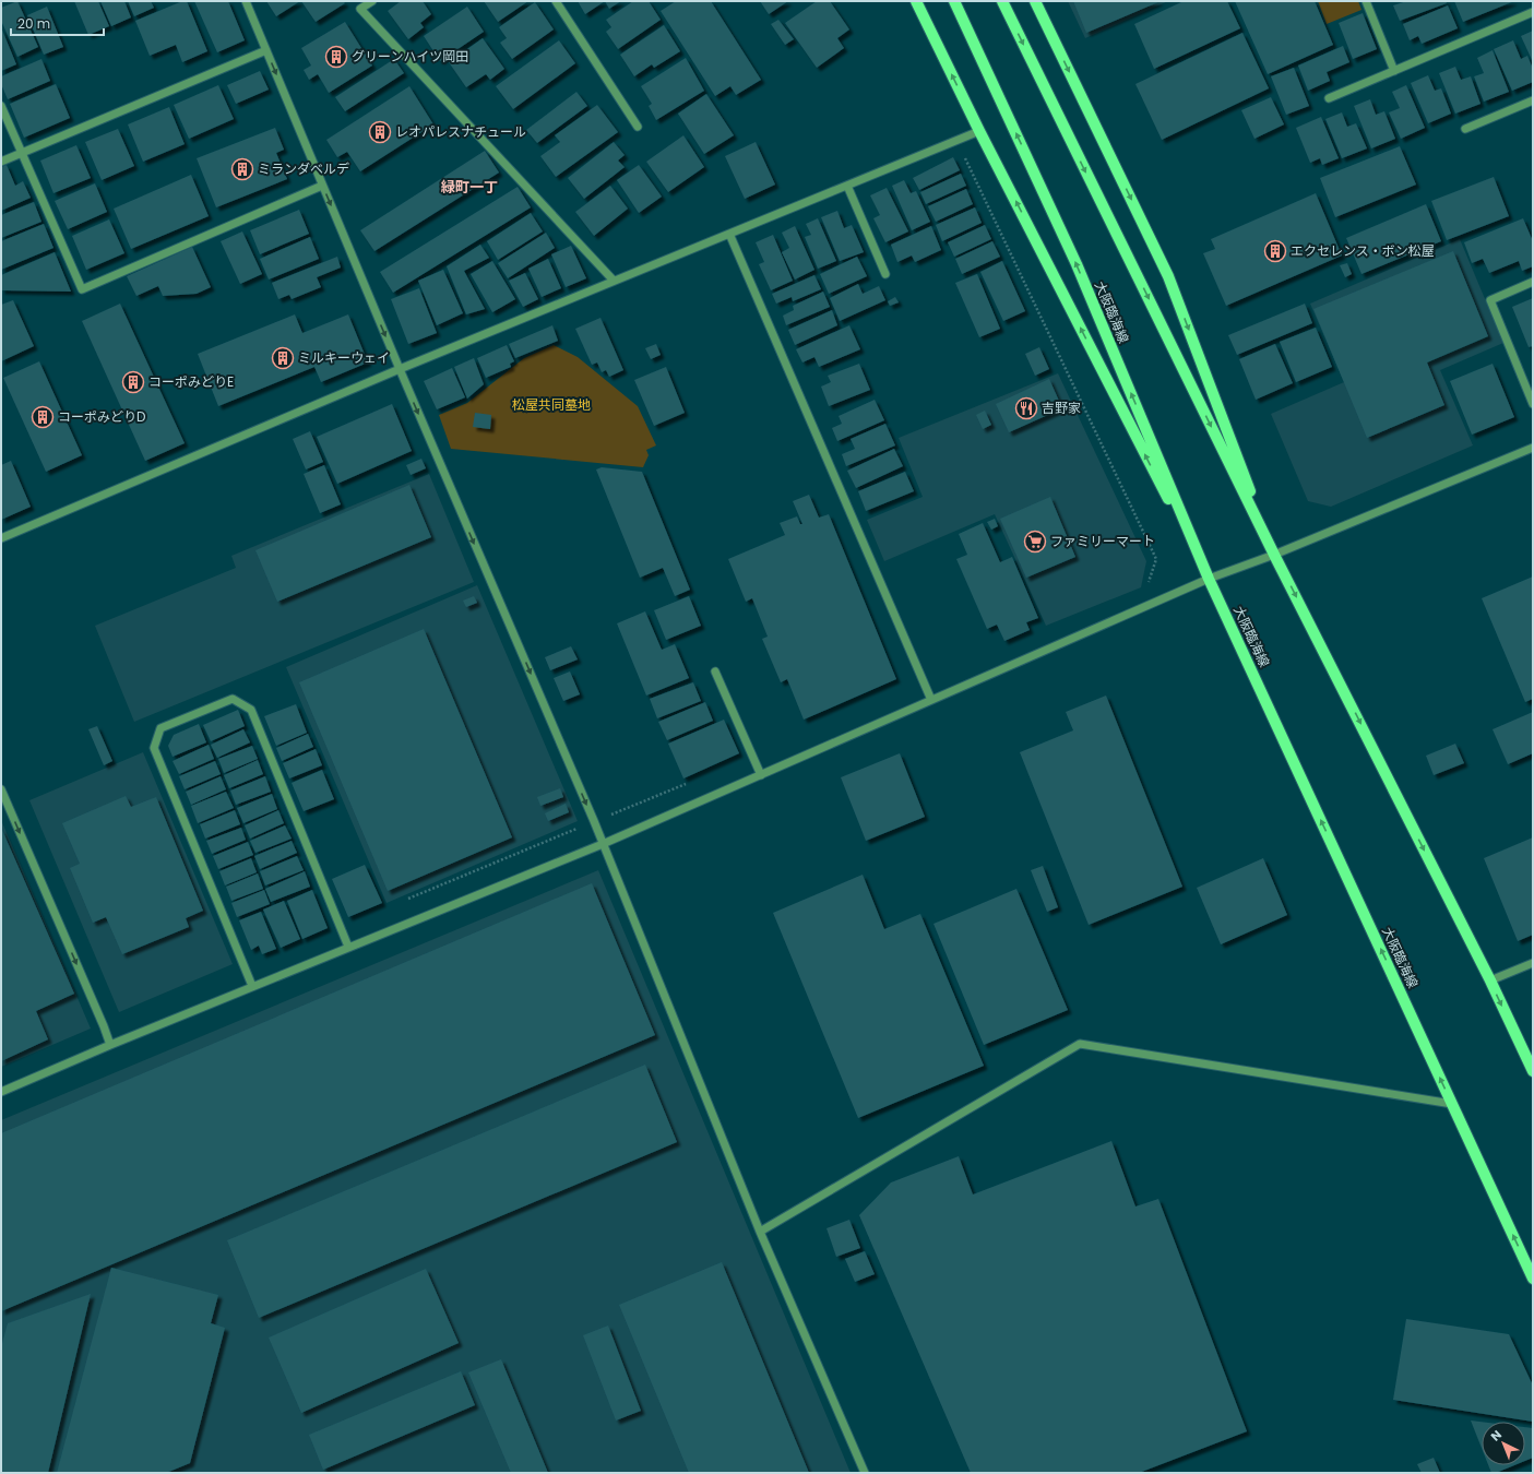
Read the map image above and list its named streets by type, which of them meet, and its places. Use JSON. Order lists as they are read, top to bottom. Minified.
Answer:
{"streets":{"main road":["大阪臨海線"]},"districts":["緑町一丁"],"parks":["松屋共同墓地"],"places":{"building":["グリーンハイツ岡田","レオパレスナチュール","ミランダベルデ","エクセレンス・ボン松屋","ミルキーウェイ","コーポみどりE","コーポみどりD"],"restaurant":["吉野家"],"supermarket":["ファミリーマート"]},"scale_bar":"20 m","north":"top left"}
